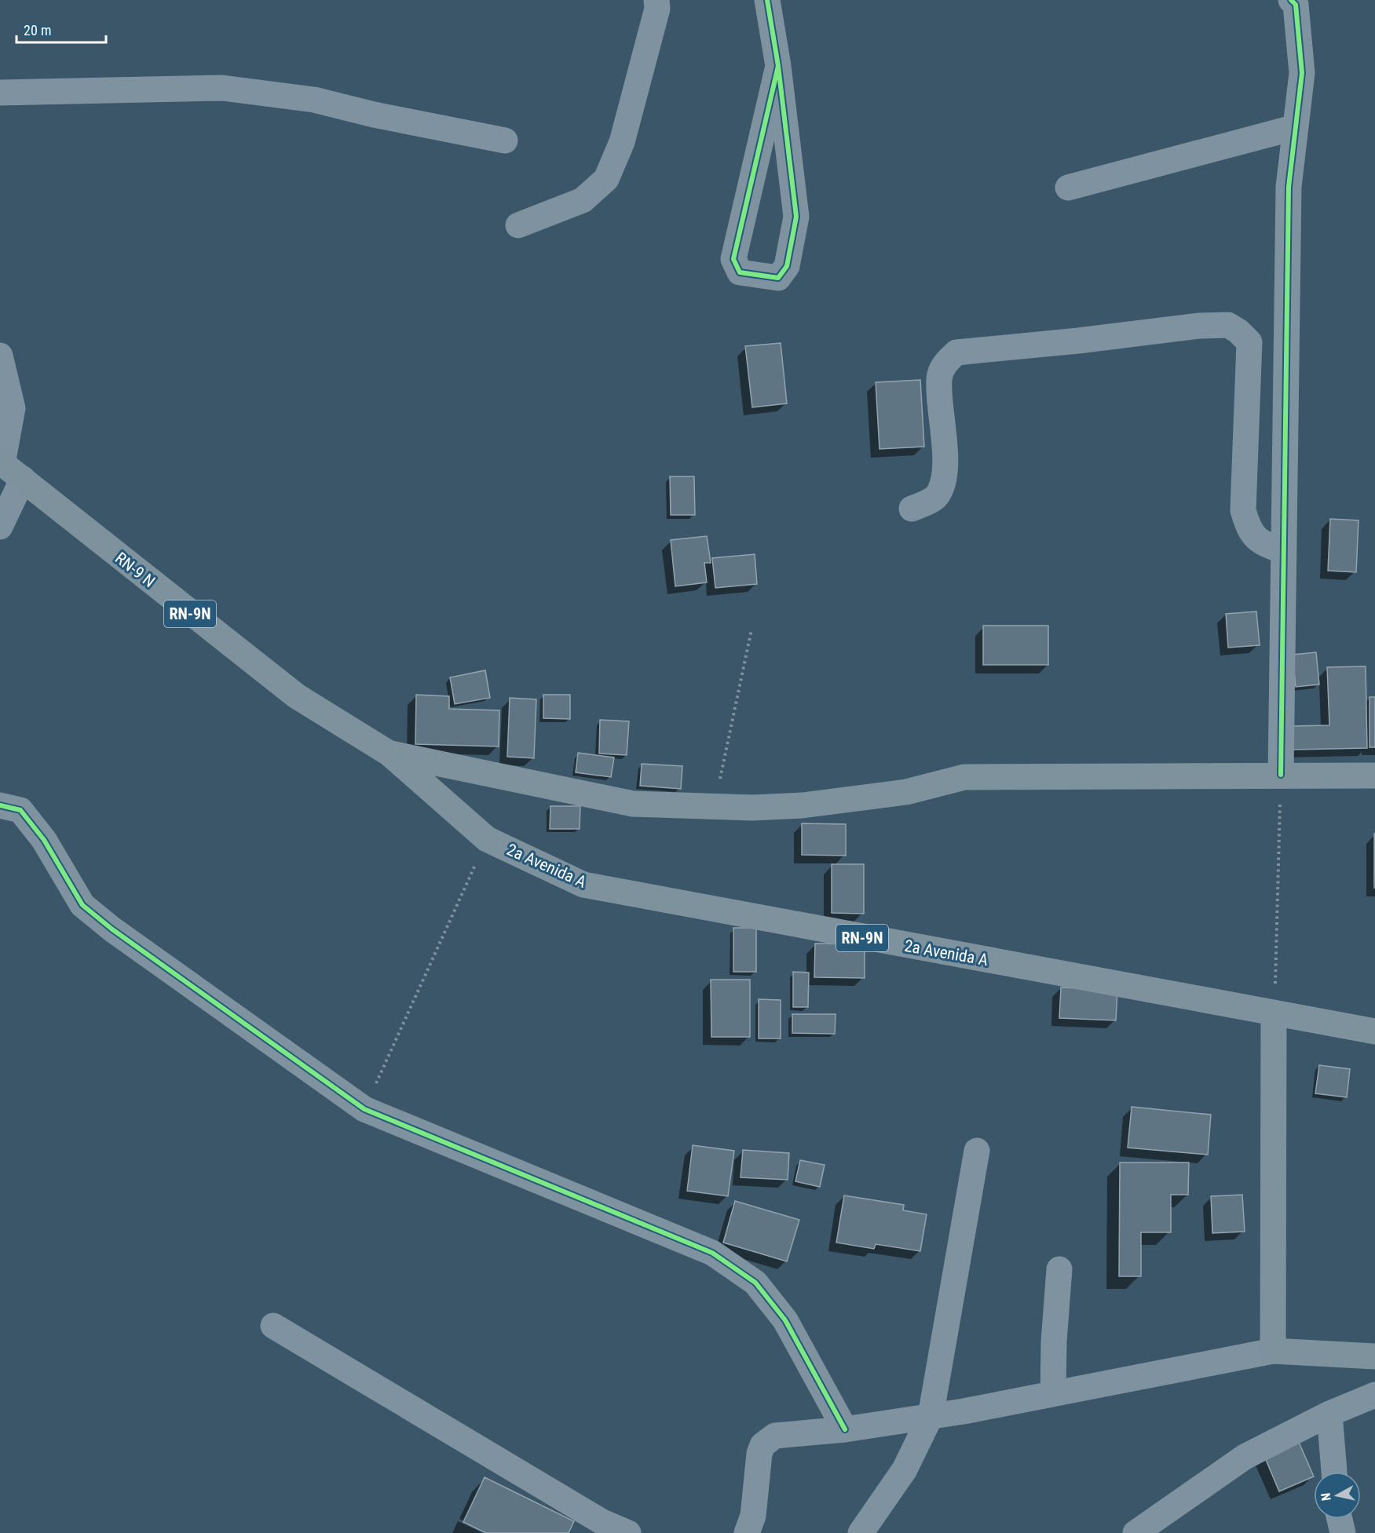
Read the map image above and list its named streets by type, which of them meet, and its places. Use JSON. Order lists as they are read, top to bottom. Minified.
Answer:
{"streets":{"main road":["RN-9 N","RN-9N","2a Avenida A"]},"crossings":[["RN-9 N","RN-9N"],["RN-9 N","2a Avenida A"],["RN-9N","2a Avenida A"]],"scale_bar":"20 m","north":"left"}
